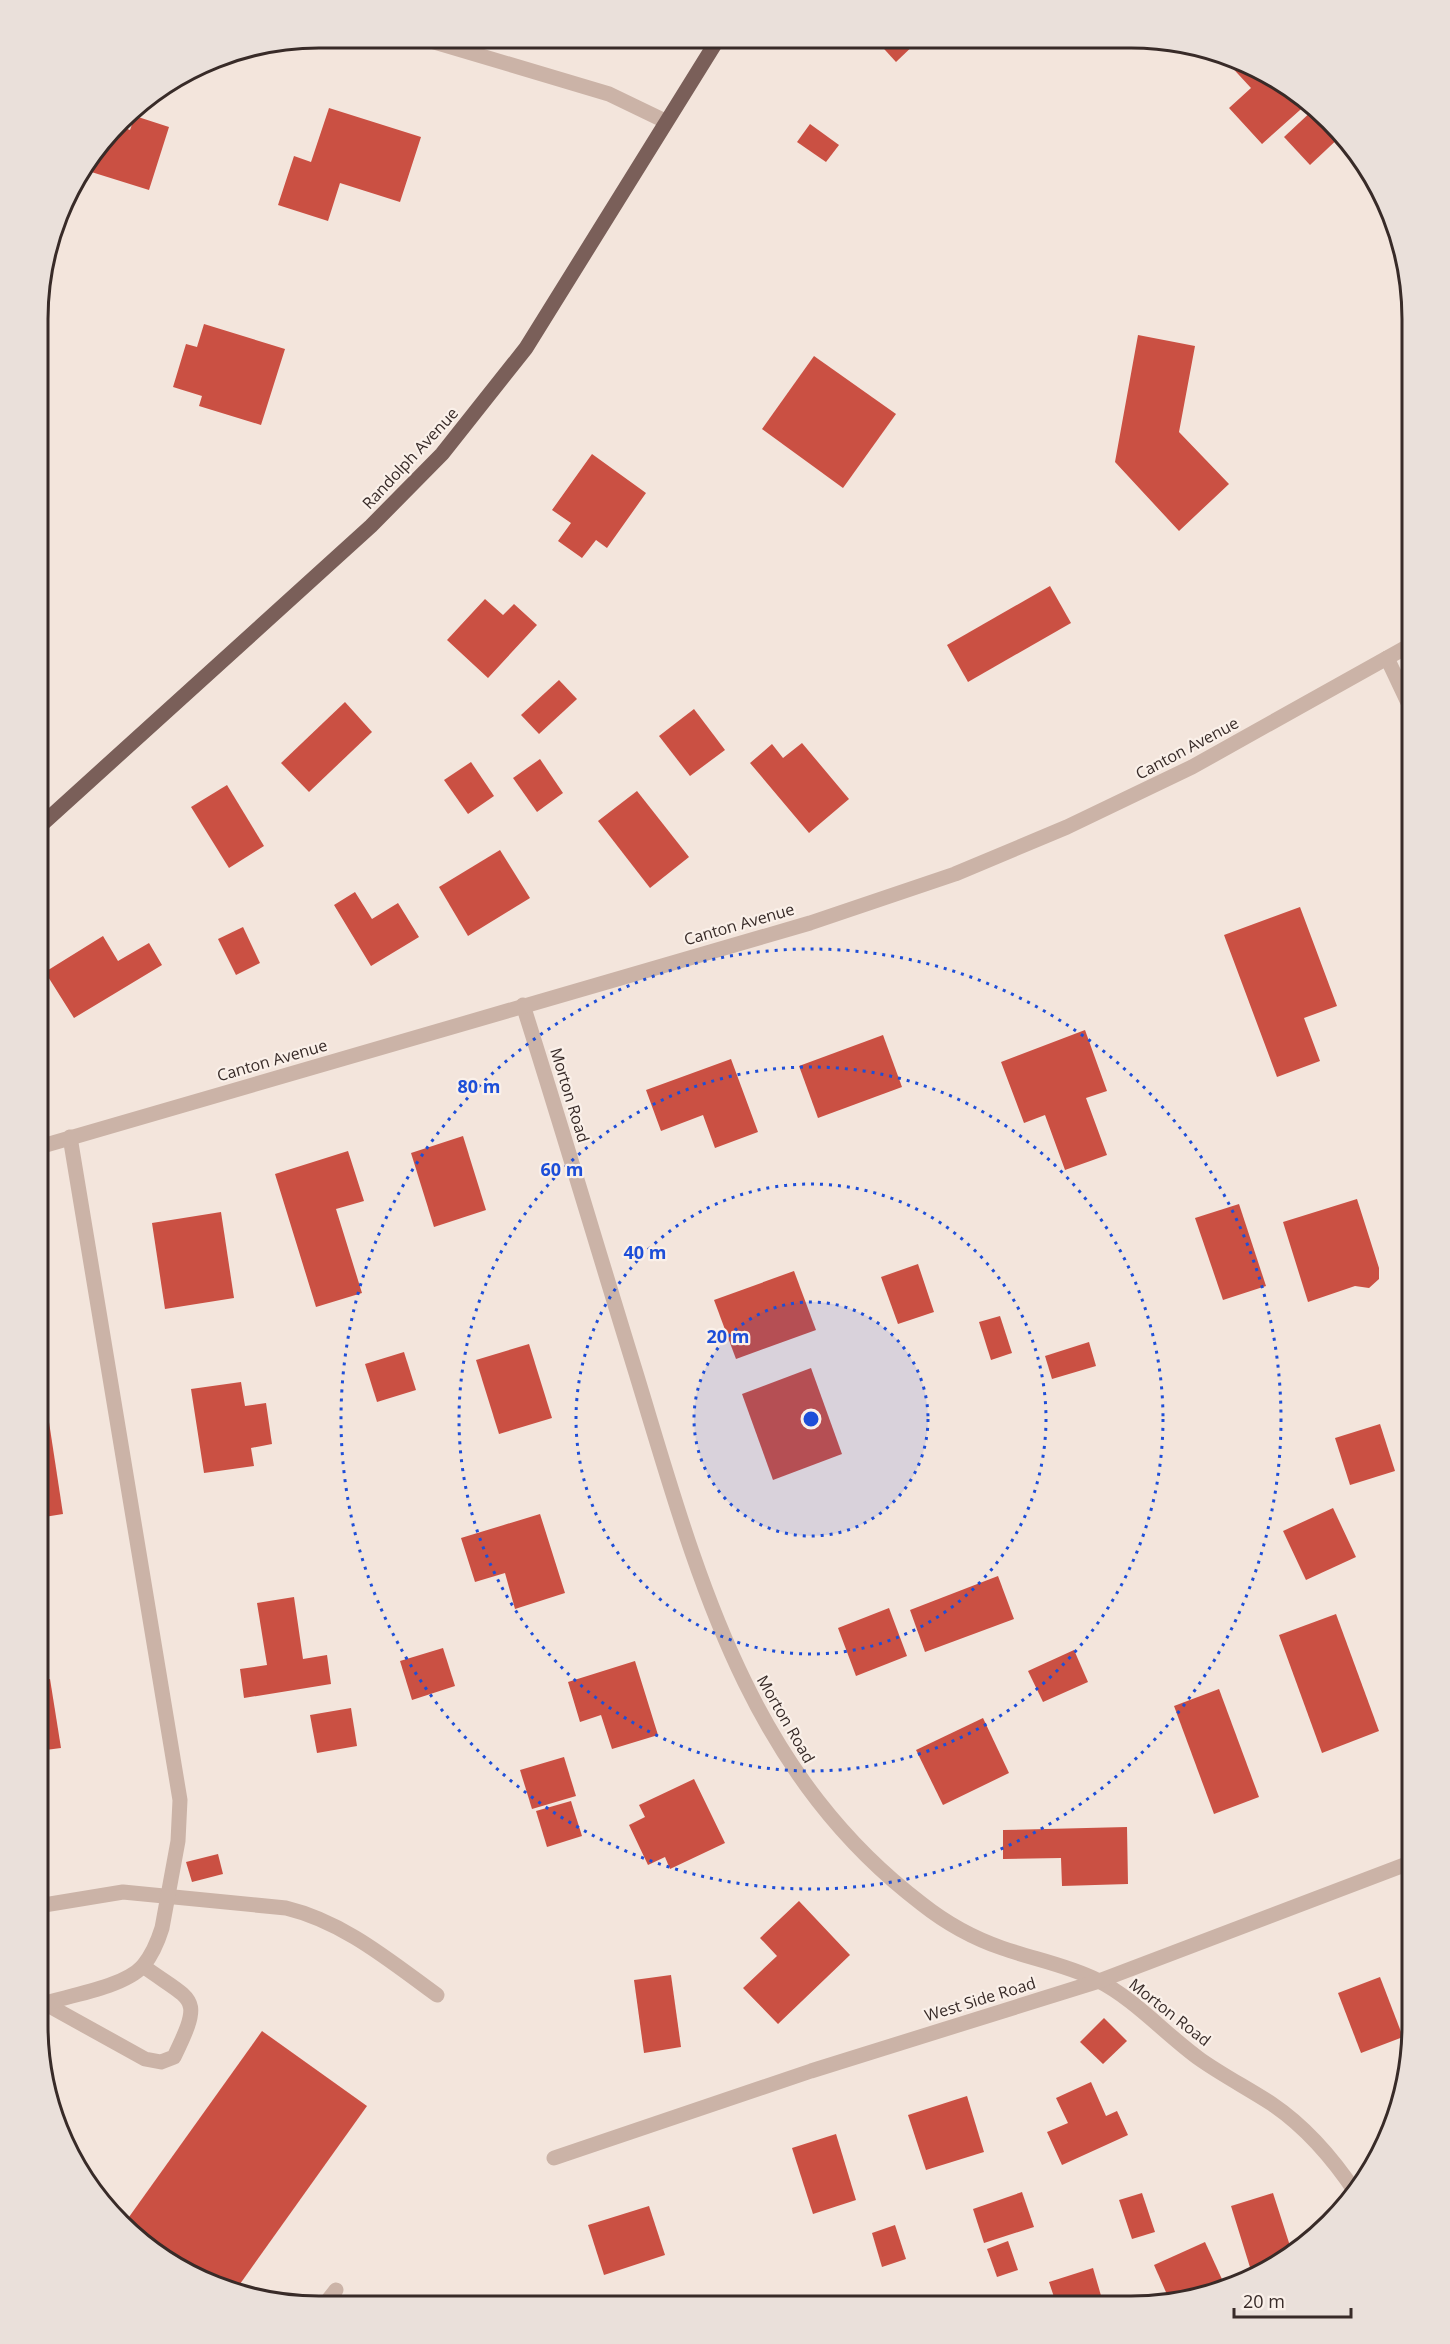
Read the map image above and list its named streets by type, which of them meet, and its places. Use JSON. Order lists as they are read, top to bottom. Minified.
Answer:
{"streets":{"main road":["Randolph Avenue"],"street":["Canton Avenue","Morton Road","West Side Road"]},"crossings":[["Canton Avenue","Morton Road"],["Morton Road","West Side Road"]],"scale_bar":"20 m","rings":["80 m","60 m","40 m","20 m"]}
